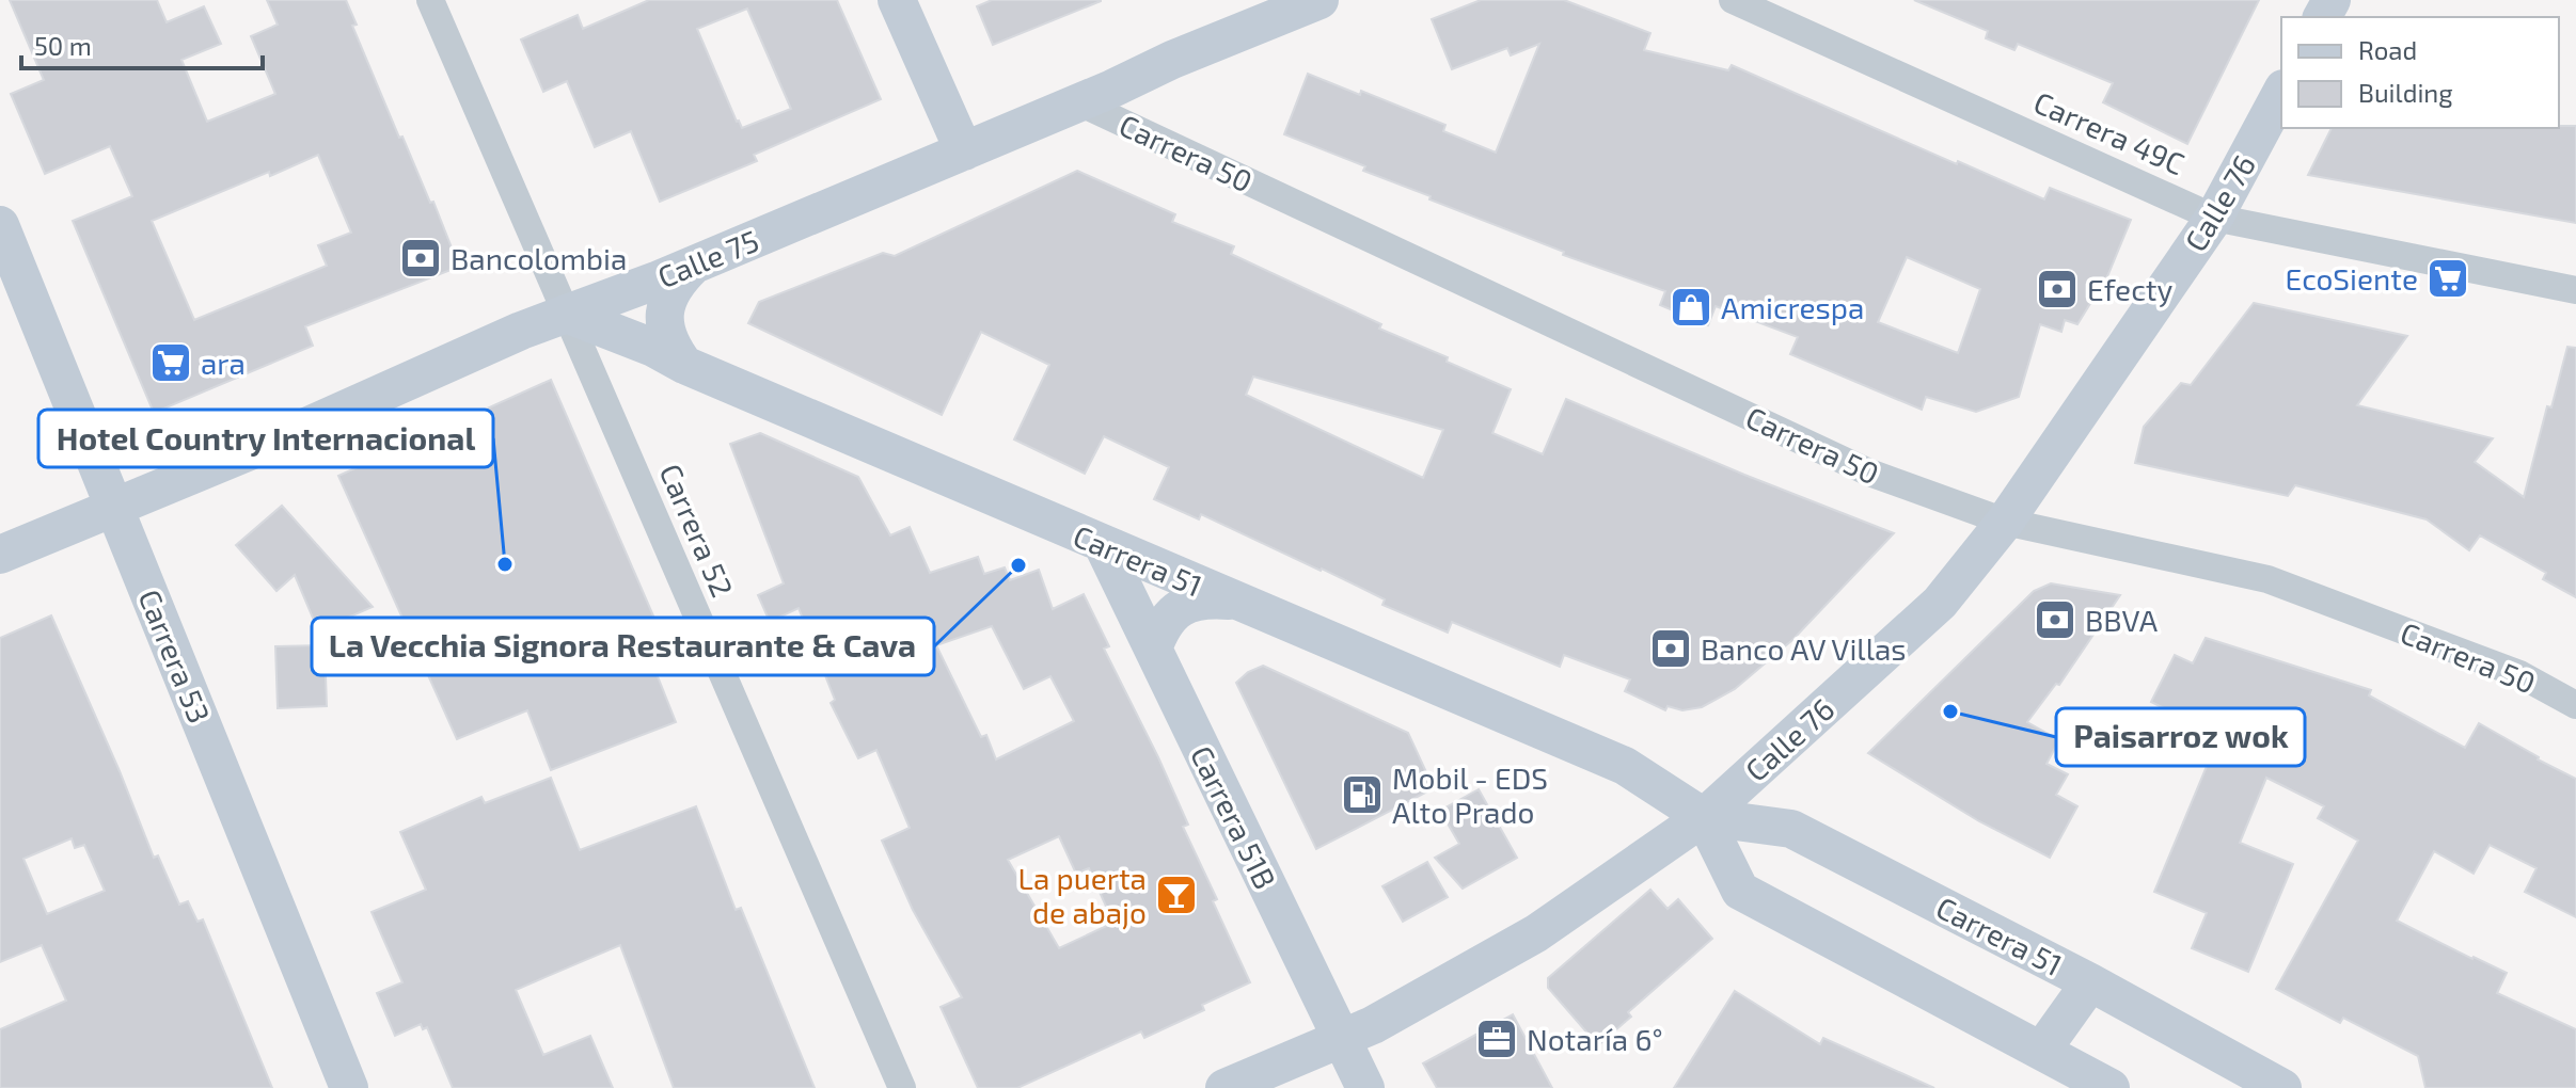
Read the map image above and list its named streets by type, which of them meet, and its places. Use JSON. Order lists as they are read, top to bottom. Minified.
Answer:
{"streets":{"street":["Carrera 49C","Carrera 50","Calle 76","Calle 75","Carrera 52","Carrera 51","Carrera 53","Carrera 51B"]},"crossings":[["Carrera 49C","Calle 76"],["Carrera 50","Calle 76"],["Carrera 50","Calle 75"],["Calle 76","Carrera 51"],["Calle 76","Carrera 51B"],["Calle 75","Carrera 52"],["Calle 75","Carrera 51"],["Calle 75","Carrera 53"],["Carrera 52","Carrera 51"],["Carrera 51","Carrera 51B"]],"places":{"bank":["Bancolombia","Efecty","BBVA","Banco AV Villas"],"supermarket":["EcoSiente","ara"],"shop":["Amicrespa"],"other":["Hotel Country Internacional","La Vecchia Signora Restaurante & Cava","Paisarroz wok"],"fuel station":["Mobil - EDS Alto Prado"],"bar":["La puerta de abajo"],"office":["Notaría 6°"]},"legend":["Road","Building"],"scale_bar":"50 m"}
